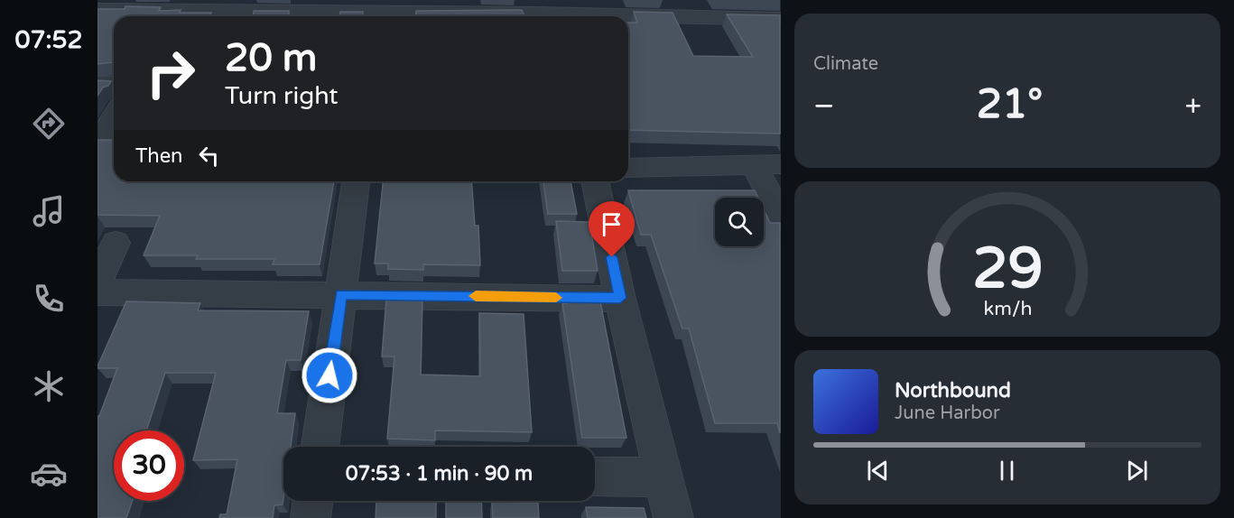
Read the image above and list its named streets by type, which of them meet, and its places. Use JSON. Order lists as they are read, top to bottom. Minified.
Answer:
{"page":{"tabs":"07:52","tile":"Climate","turn":["20 m","Turn right"],"heat":["−","21°","+"],"then":"Then","song":["Northbound","June Harbor"],"limit":"30","trip":"07:53 · 1 min · 90 m","gauge":["29","km/h"]}}
